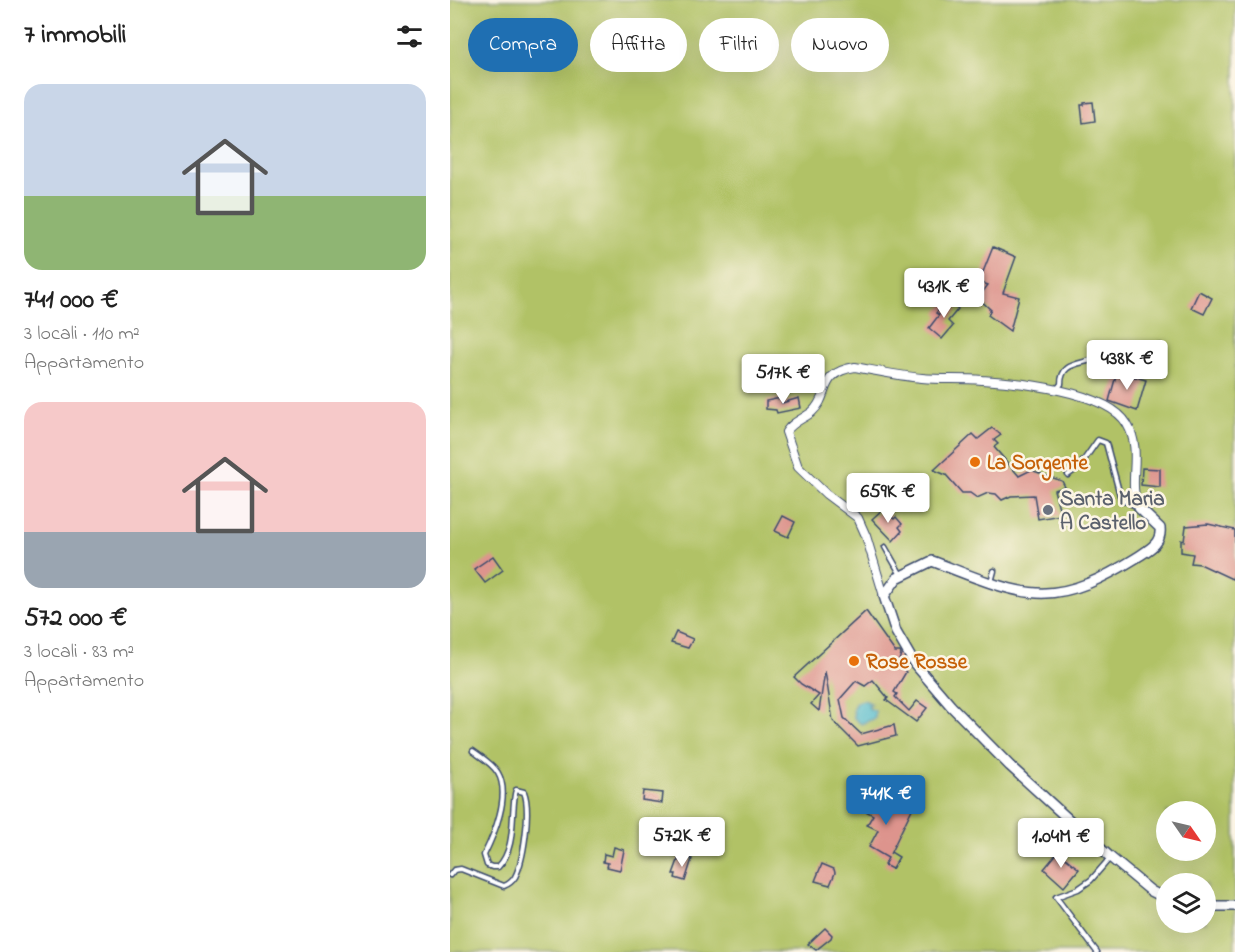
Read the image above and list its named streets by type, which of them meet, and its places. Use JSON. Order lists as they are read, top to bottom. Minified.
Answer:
{"places":["La Sorgente","Santa Maria A Castello","Rose Rosse"],"north":"bottom right","page":{"heading":"7 immobili","chip":["Compra","Affitta","Filtri","Nuovo"],"list":[{"name":"741 000 €","note":"3 locali · 110 m² · Appartamento"},{"name":"572 000 €","note":"3 locali · 83 m² · Appartamento"}],"price":["431K €","438K €","517K €","659K €","741K €","572K €","1.04M €"]}}
